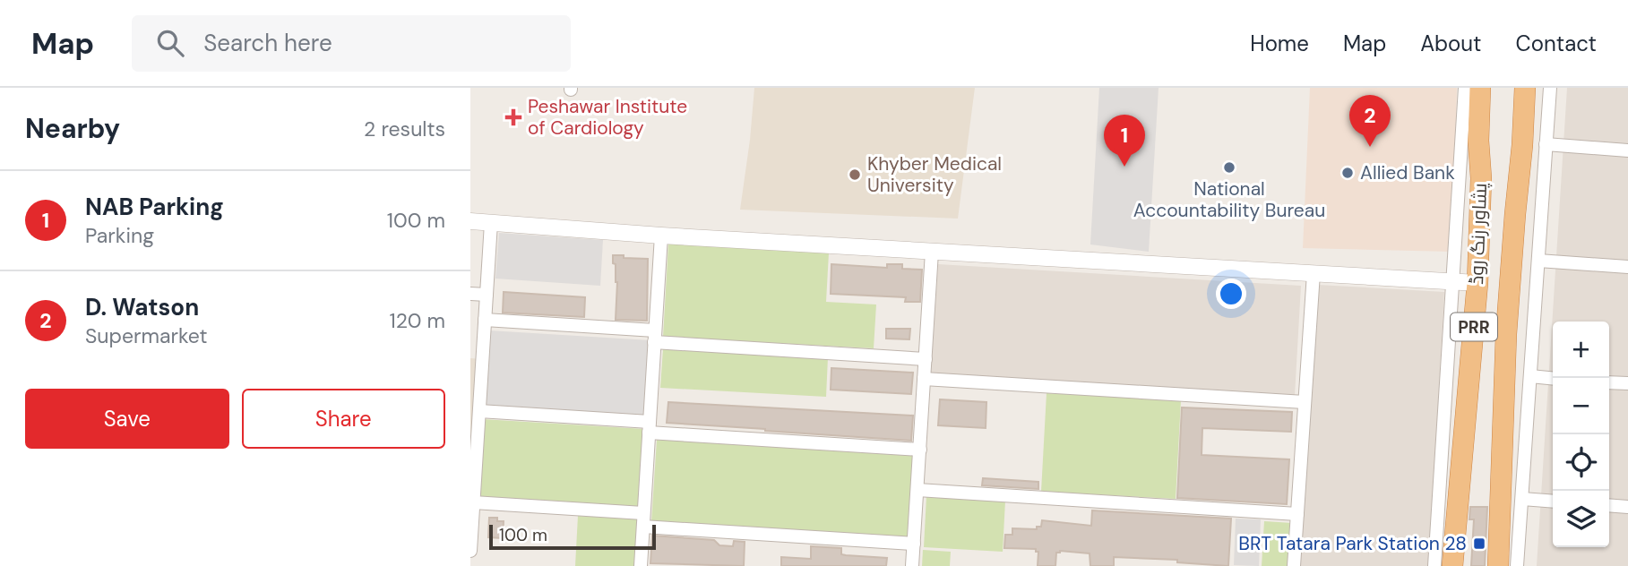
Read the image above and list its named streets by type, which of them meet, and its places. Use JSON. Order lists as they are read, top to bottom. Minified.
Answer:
{"streets":{"highway":["پشاور رنگ روڈ","PRR"]},"places":{"health":["Peshawar Institute of Cardiology"],"other":["National Accountability Bureau","Allied Bank","Khyber Medical University"],"transit":["BRT Tatara Park Station 28"]},"scale_bar":"100 m","page":{"header":"Map","search":"Search here","nav":["Home","Map","About","Contact"],"heading":["Nearby","2 results"],"pins":["2","1"],"list":[{"mark":"1","name":"NAB Parking","note":"Parking","value":"100 m"},{"mark":"2","name":"D. Watson","note":"Supermarket","value":"120 m"}],"map_buttons":["+","−"],"buttons":["Save","Share"],"scale":"100 m"}}
